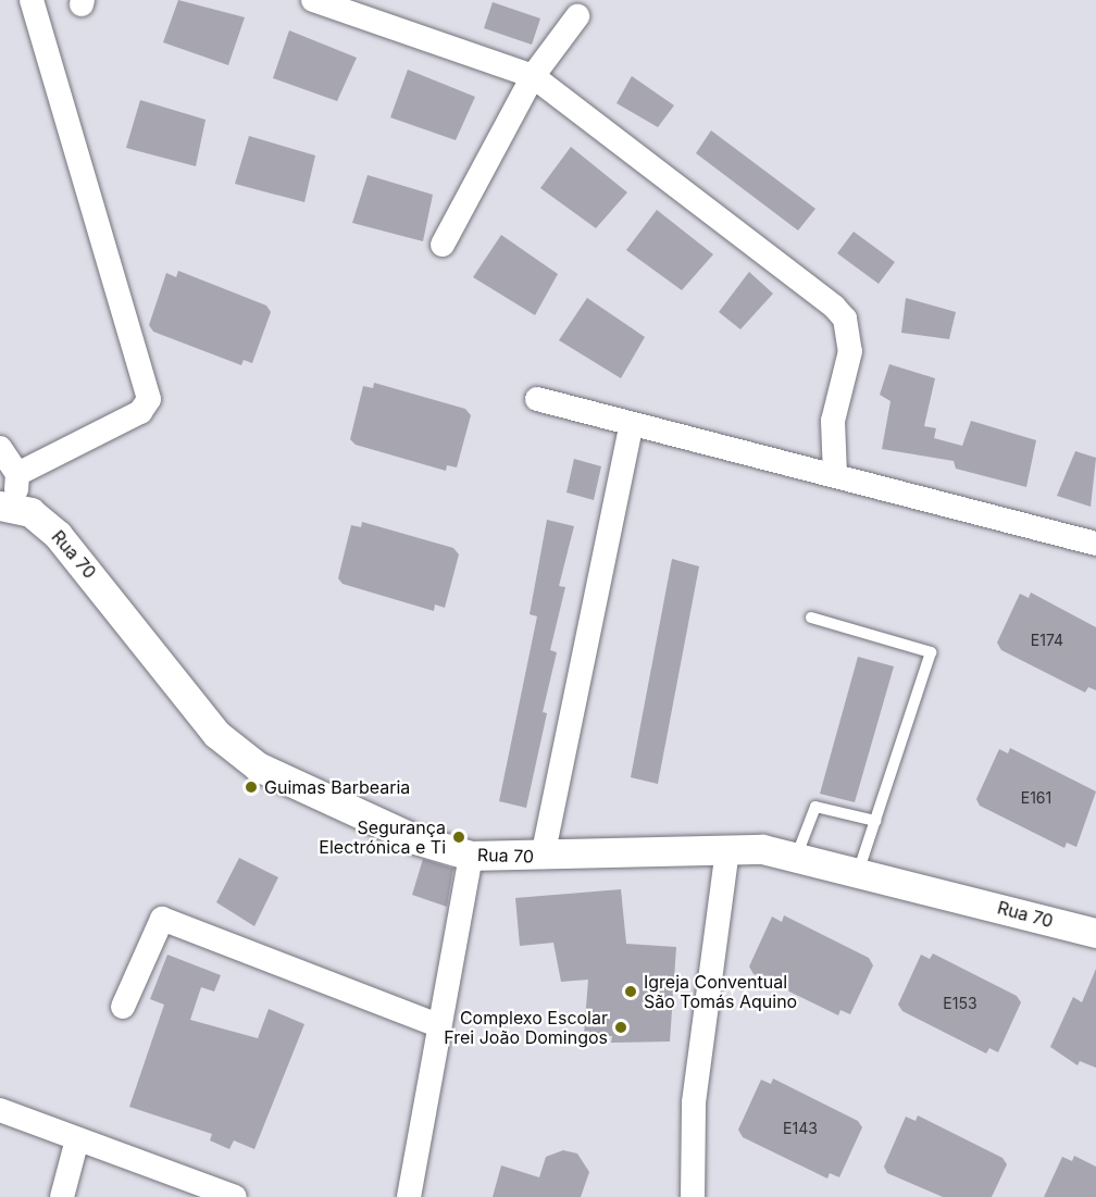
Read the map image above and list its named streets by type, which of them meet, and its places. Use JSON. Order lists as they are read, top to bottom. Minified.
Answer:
{"streets":{"street":["Rua 70"]},"places":["Guimas Barbearia","Segurança Electrónica e Ti","Igreja Conventual São Tomás Aquino","Complexo Escolar Frei João Domingos"],"house_numbers":["E174","E161","E153","E143"]}
